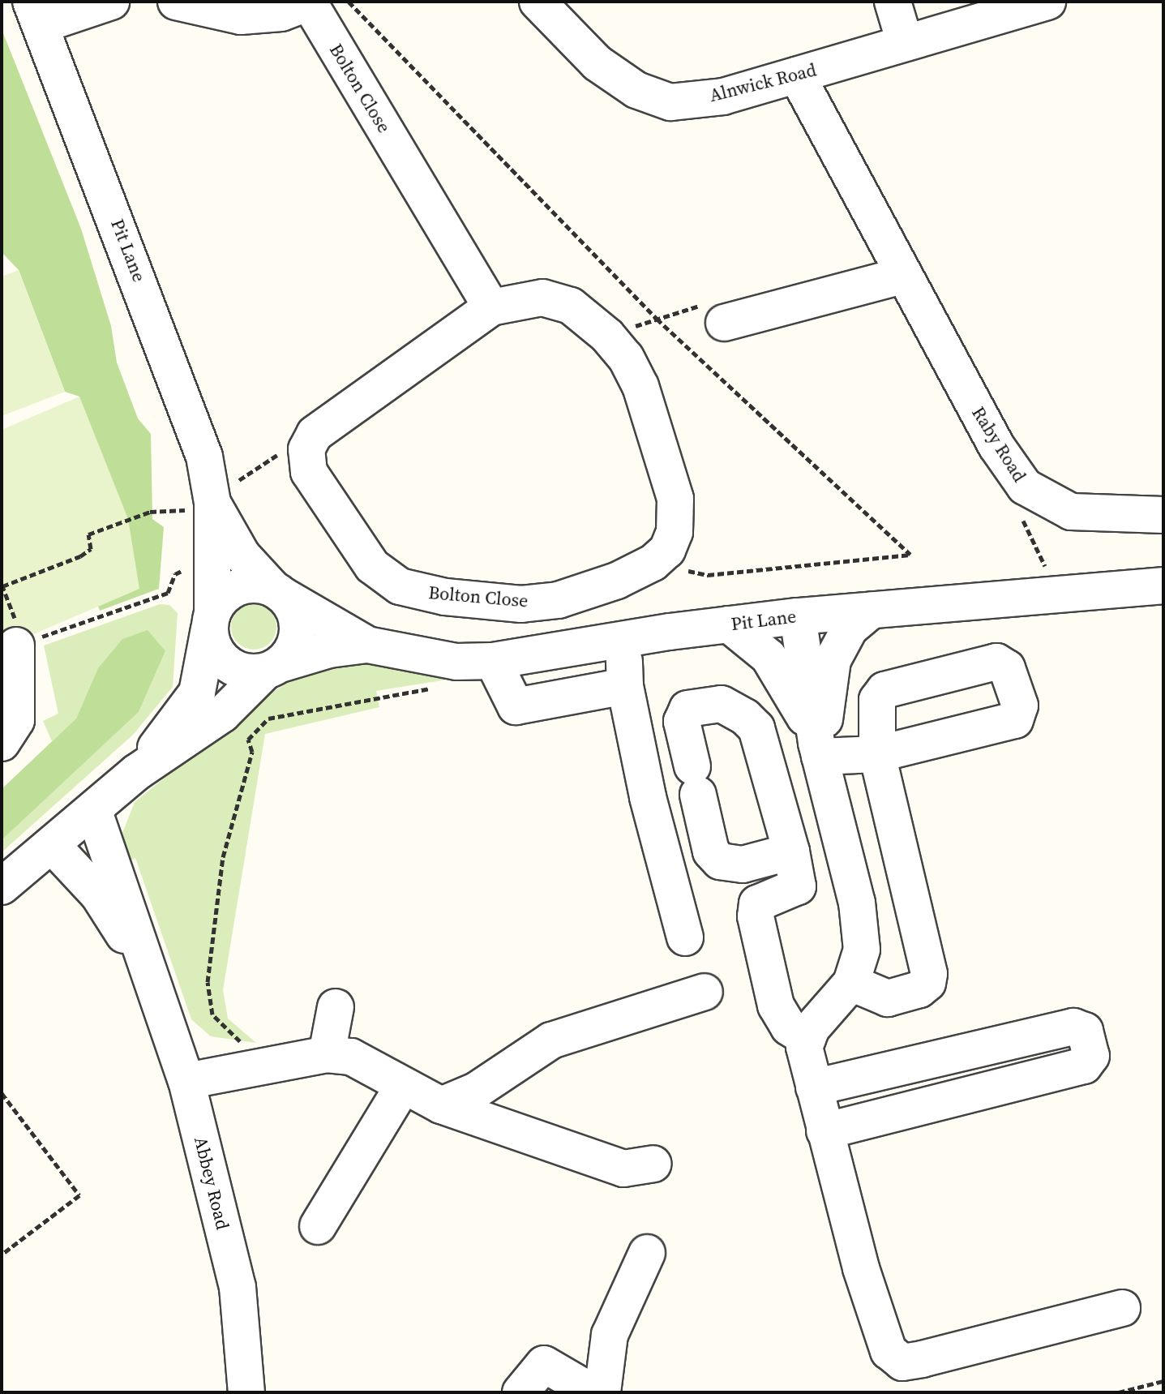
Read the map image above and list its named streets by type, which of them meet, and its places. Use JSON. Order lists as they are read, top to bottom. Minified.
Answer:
{"streets":{"street":["Alnwick Road","Bolton Close","Pit Lane","Raby Road","Abbey Road"]},"crossings":[["Alnwick Road","Raby Road"]]}
